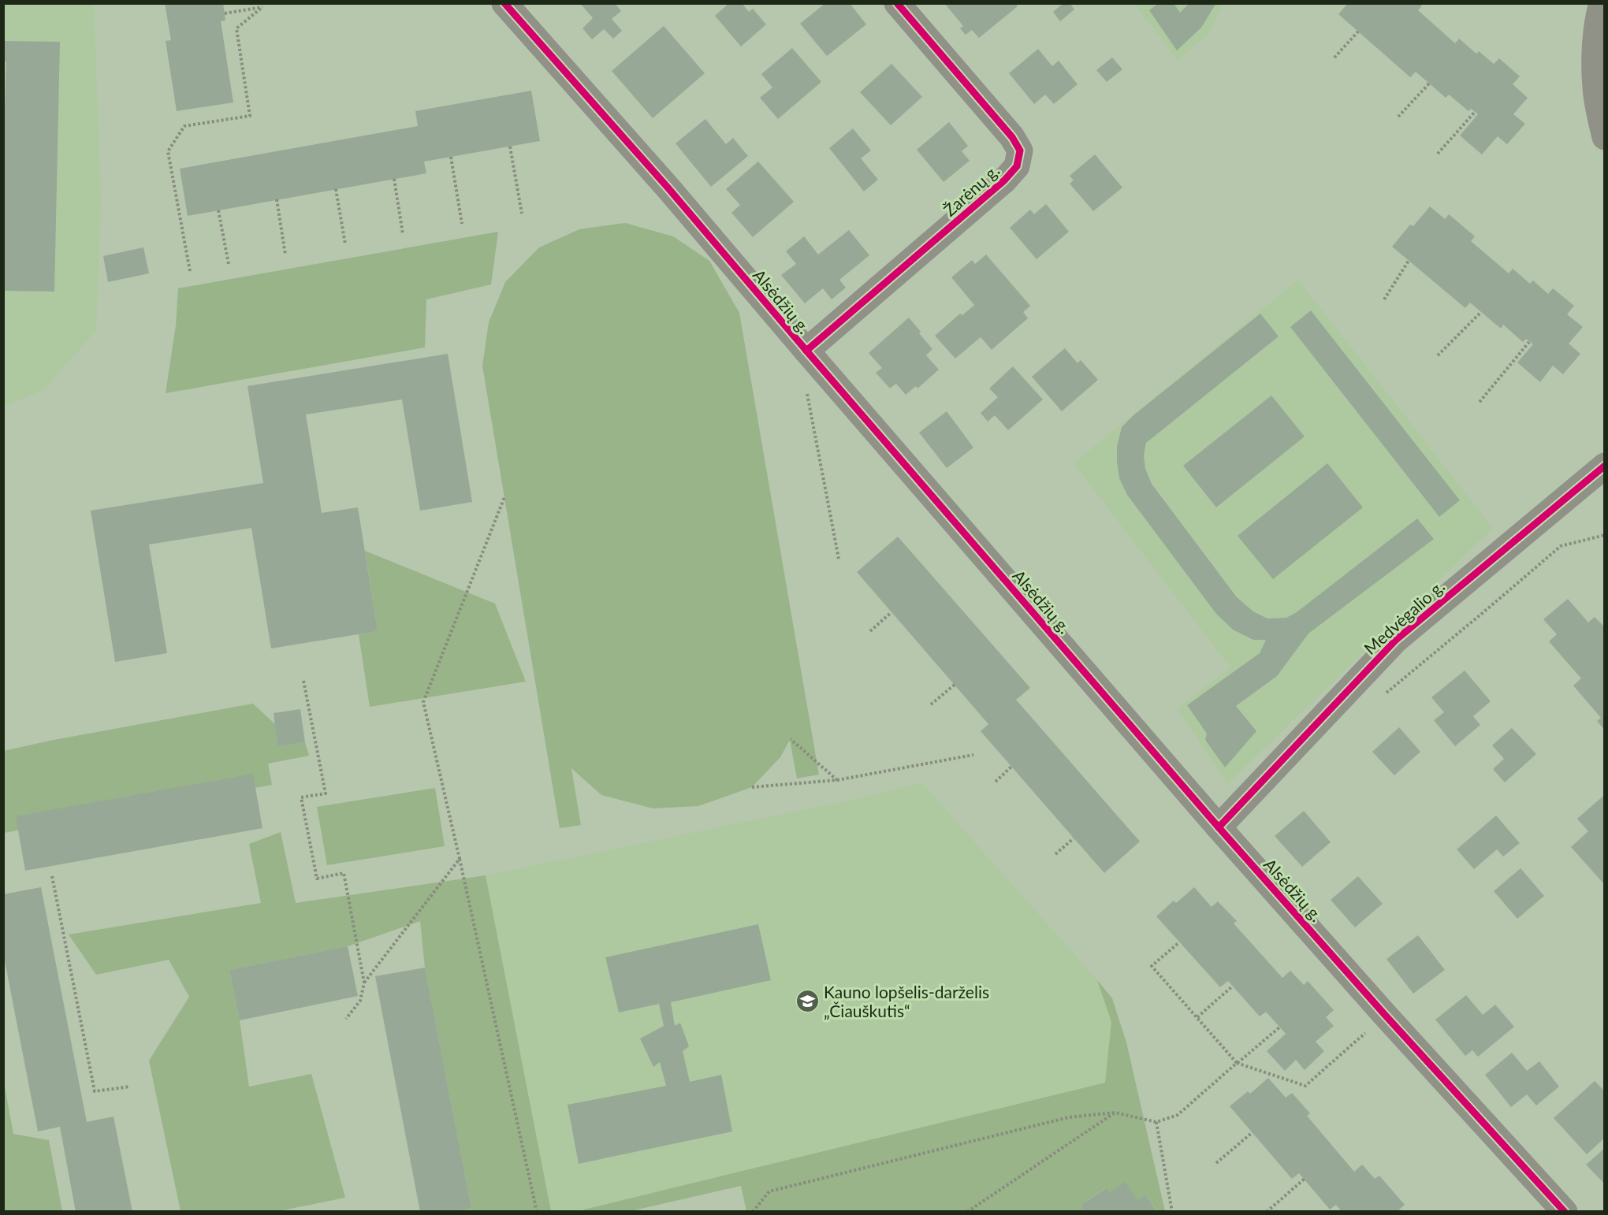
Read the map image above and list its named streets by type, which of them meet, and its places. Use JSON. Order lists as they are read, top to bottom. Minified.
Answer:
{"streets":{"street":["Žarėnų g.","Alsėdžių g.","Medvėgalio g."]},"crossings":[["Žarėnų g.","Alsėdžių g."],["Alsėdžių g.","Medvėgalio g."]],"places":{"school or university":["Kauno lopšelis-darželis „Čiauškutis“"]}}
